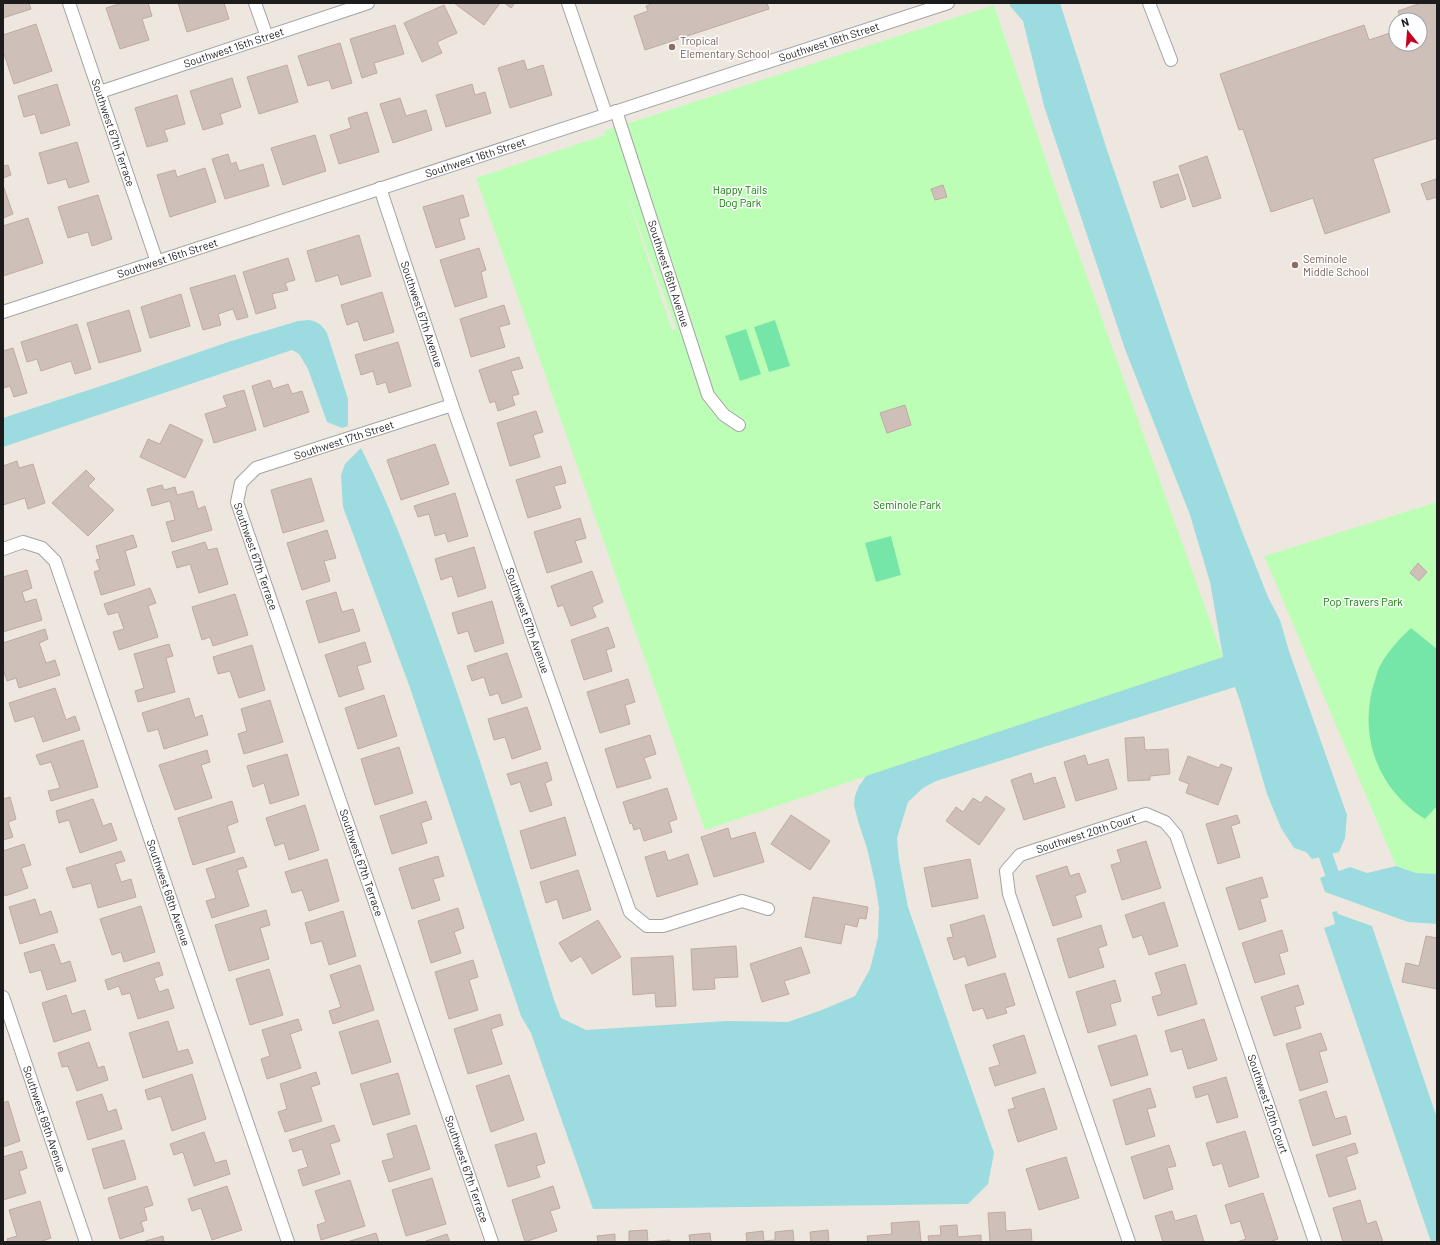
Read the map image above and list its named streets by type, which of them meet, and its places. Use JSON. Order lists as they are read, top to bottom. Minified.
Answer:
{"streets":{"street":["Southwest 16th Street","Southwest 15th Street","Southwest 67th Terrace","Southwest 66th Avenue","Southwest 67th Avenue","Southwest 17th Street","Southwest 20th Court","Southwest 68th Avenue","Southwest 69th Avenue"]},"crossings":[["Southwest 16th Street","Southwest 67th Terrace"],["Southwest 16th Street","Southwest 66th Avenue"],["Southwest 16th Street","Southwest 67th Avenue"],["Southwest 15th Street","Southwest 67th Terrace"],["Southwest 67th Terrace","Southwest 17th Street"],["Southwest 67th Avenue","Southwest 17th Street"]],"parks":["Happy Tails Dog Park","Seminole Park","Pop Travers Park"],"places":["Tropical Elementary School","Seminole Middle School"],"north":"top"}
